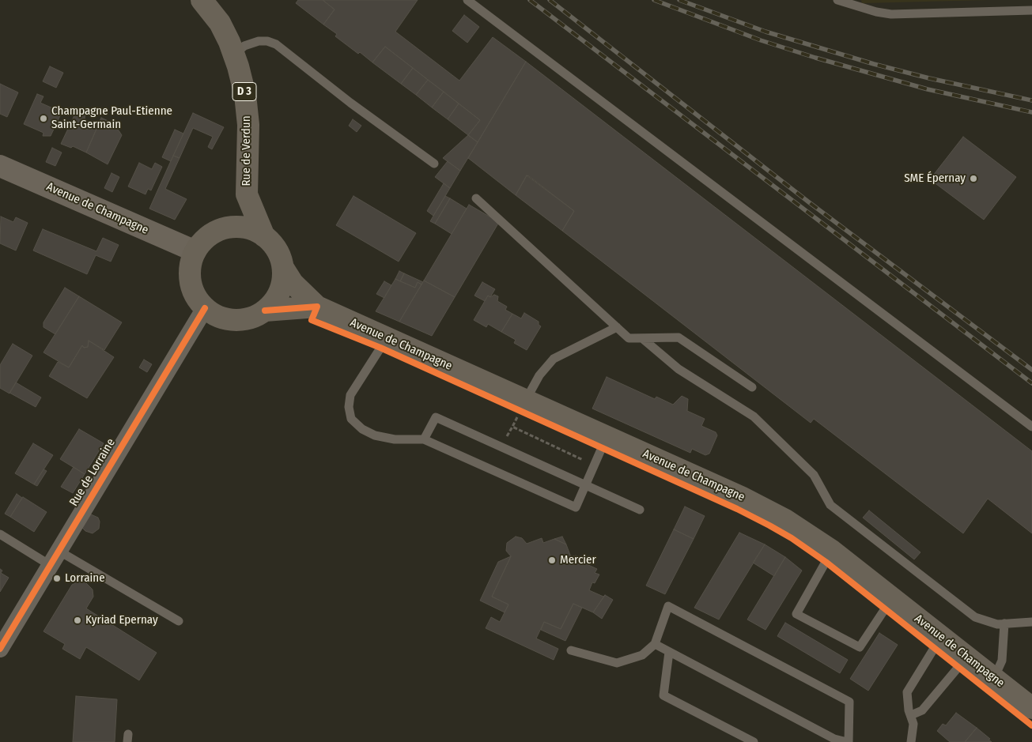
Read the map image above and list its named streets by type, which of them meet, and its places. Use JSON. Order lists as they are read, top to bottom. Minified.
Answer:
{"streets":{"main road":["D 3","Rue de Verdun","Avenue de Champagne"],"street":["Rue de Lorraine"]},"crossings":[["Rue de Verdun","Avenue de Champagne"],["Rue de Verdun","Rue de Lorraine"],["Avenue de Champagne","Rue de Lorraine"]],"places":["Champagne Paul-Etienne Saint-Germain","SME Épernay","Mercier","Lorraine","Kyriad Epernay"]}
